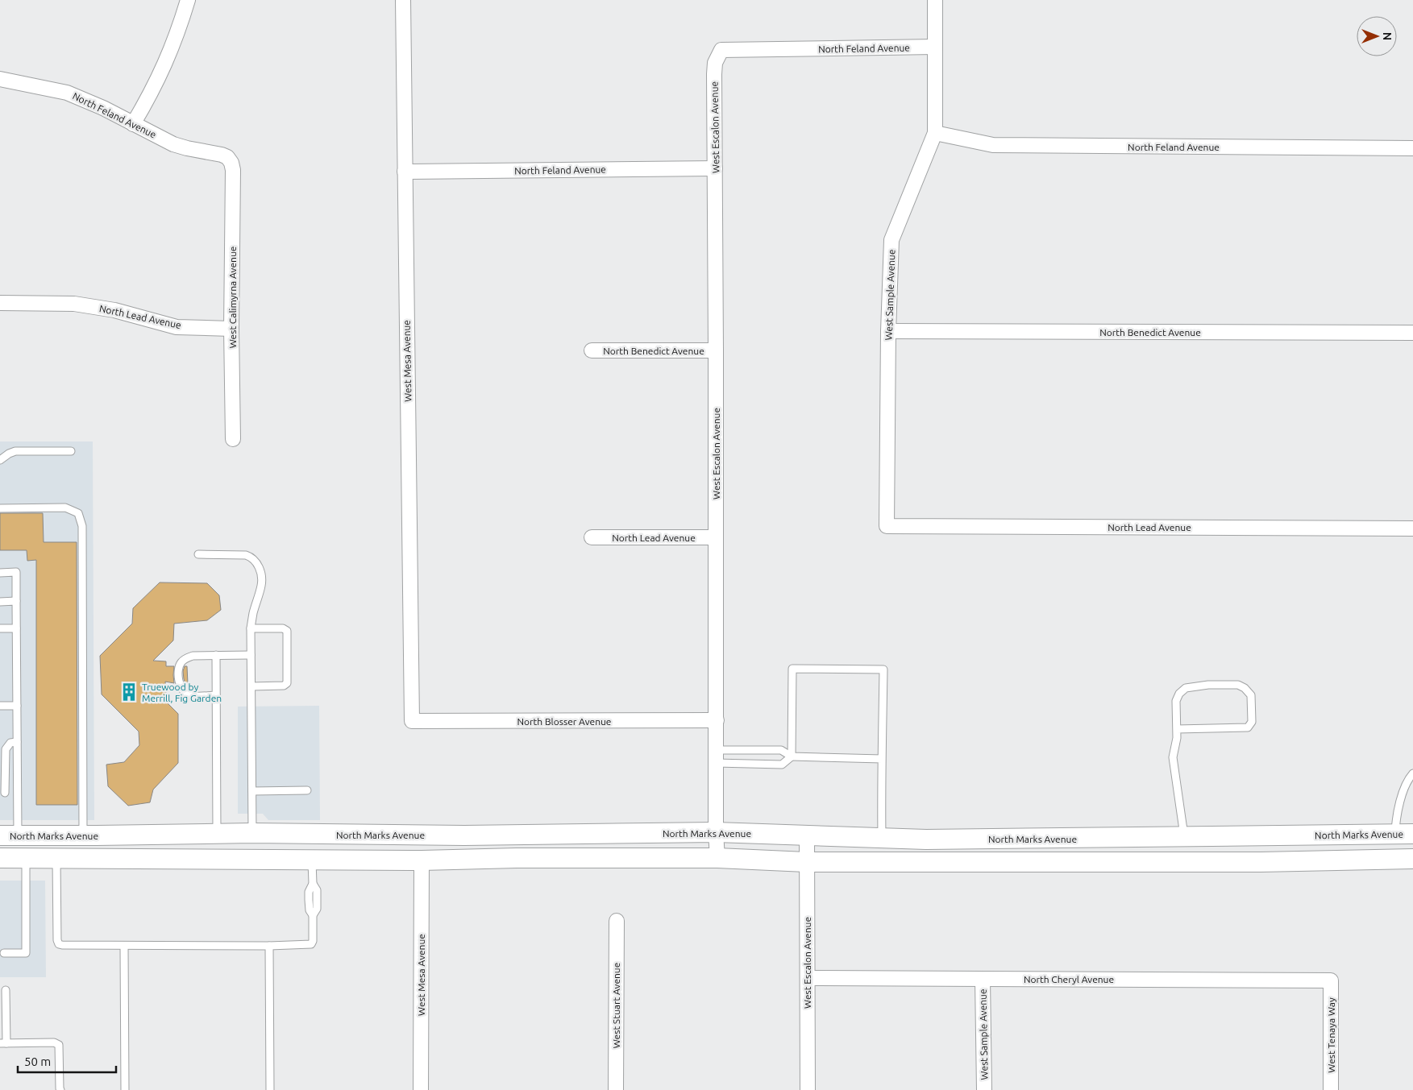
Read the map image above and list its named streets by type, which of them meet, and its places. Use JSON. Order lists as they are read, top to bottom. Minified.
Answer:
{"streets":{"main road":["North Marks Avenue"],"street":["North Feland Avenue","West Escalon Avenue","West Sample Avenue","West Calimyrna Avenue","North Lead Avenue","North Benedict Avenue","West Mesa Avenue","North Blosser Avenue","North Cheryl Avenue","West Stuart Avenue","West Tenaya Way"]},"crossings":[["North Feland Avenue","West Escalon Avenue"],["North Feland Avenue","West Sample Avenue"],["North Feland Avenue","West Calimyrna Avenue"],["North Feland Avenue","West Mesa Avenue"],["West Escalon Avenue","North Lead Avenue"],["West Escalon Avenue","North Benedict Avenue"],["West Escalon Avenue","North Blosser Avenue"],["West Escalon Avenue","North Marks Avenue"],["West Escalon Avenue","North Cheryl Avenue"],["West Sample Avenue","North Lead Avenue"],["West Sample Avenue","North Benedict Avenue"],["West Sample Avenue","North Cheryl Avenue"],["West Calimyrna Avenue","North Lead Avenue"],["West Mesa Avenue","North Blosser Avenue"],["North Cheryl Avenue","West Tenaya Way"]],"places":{"building":["Truewood by Merrill, Fig Garden"]},"scale_bar":"50 m","north":"right"}
